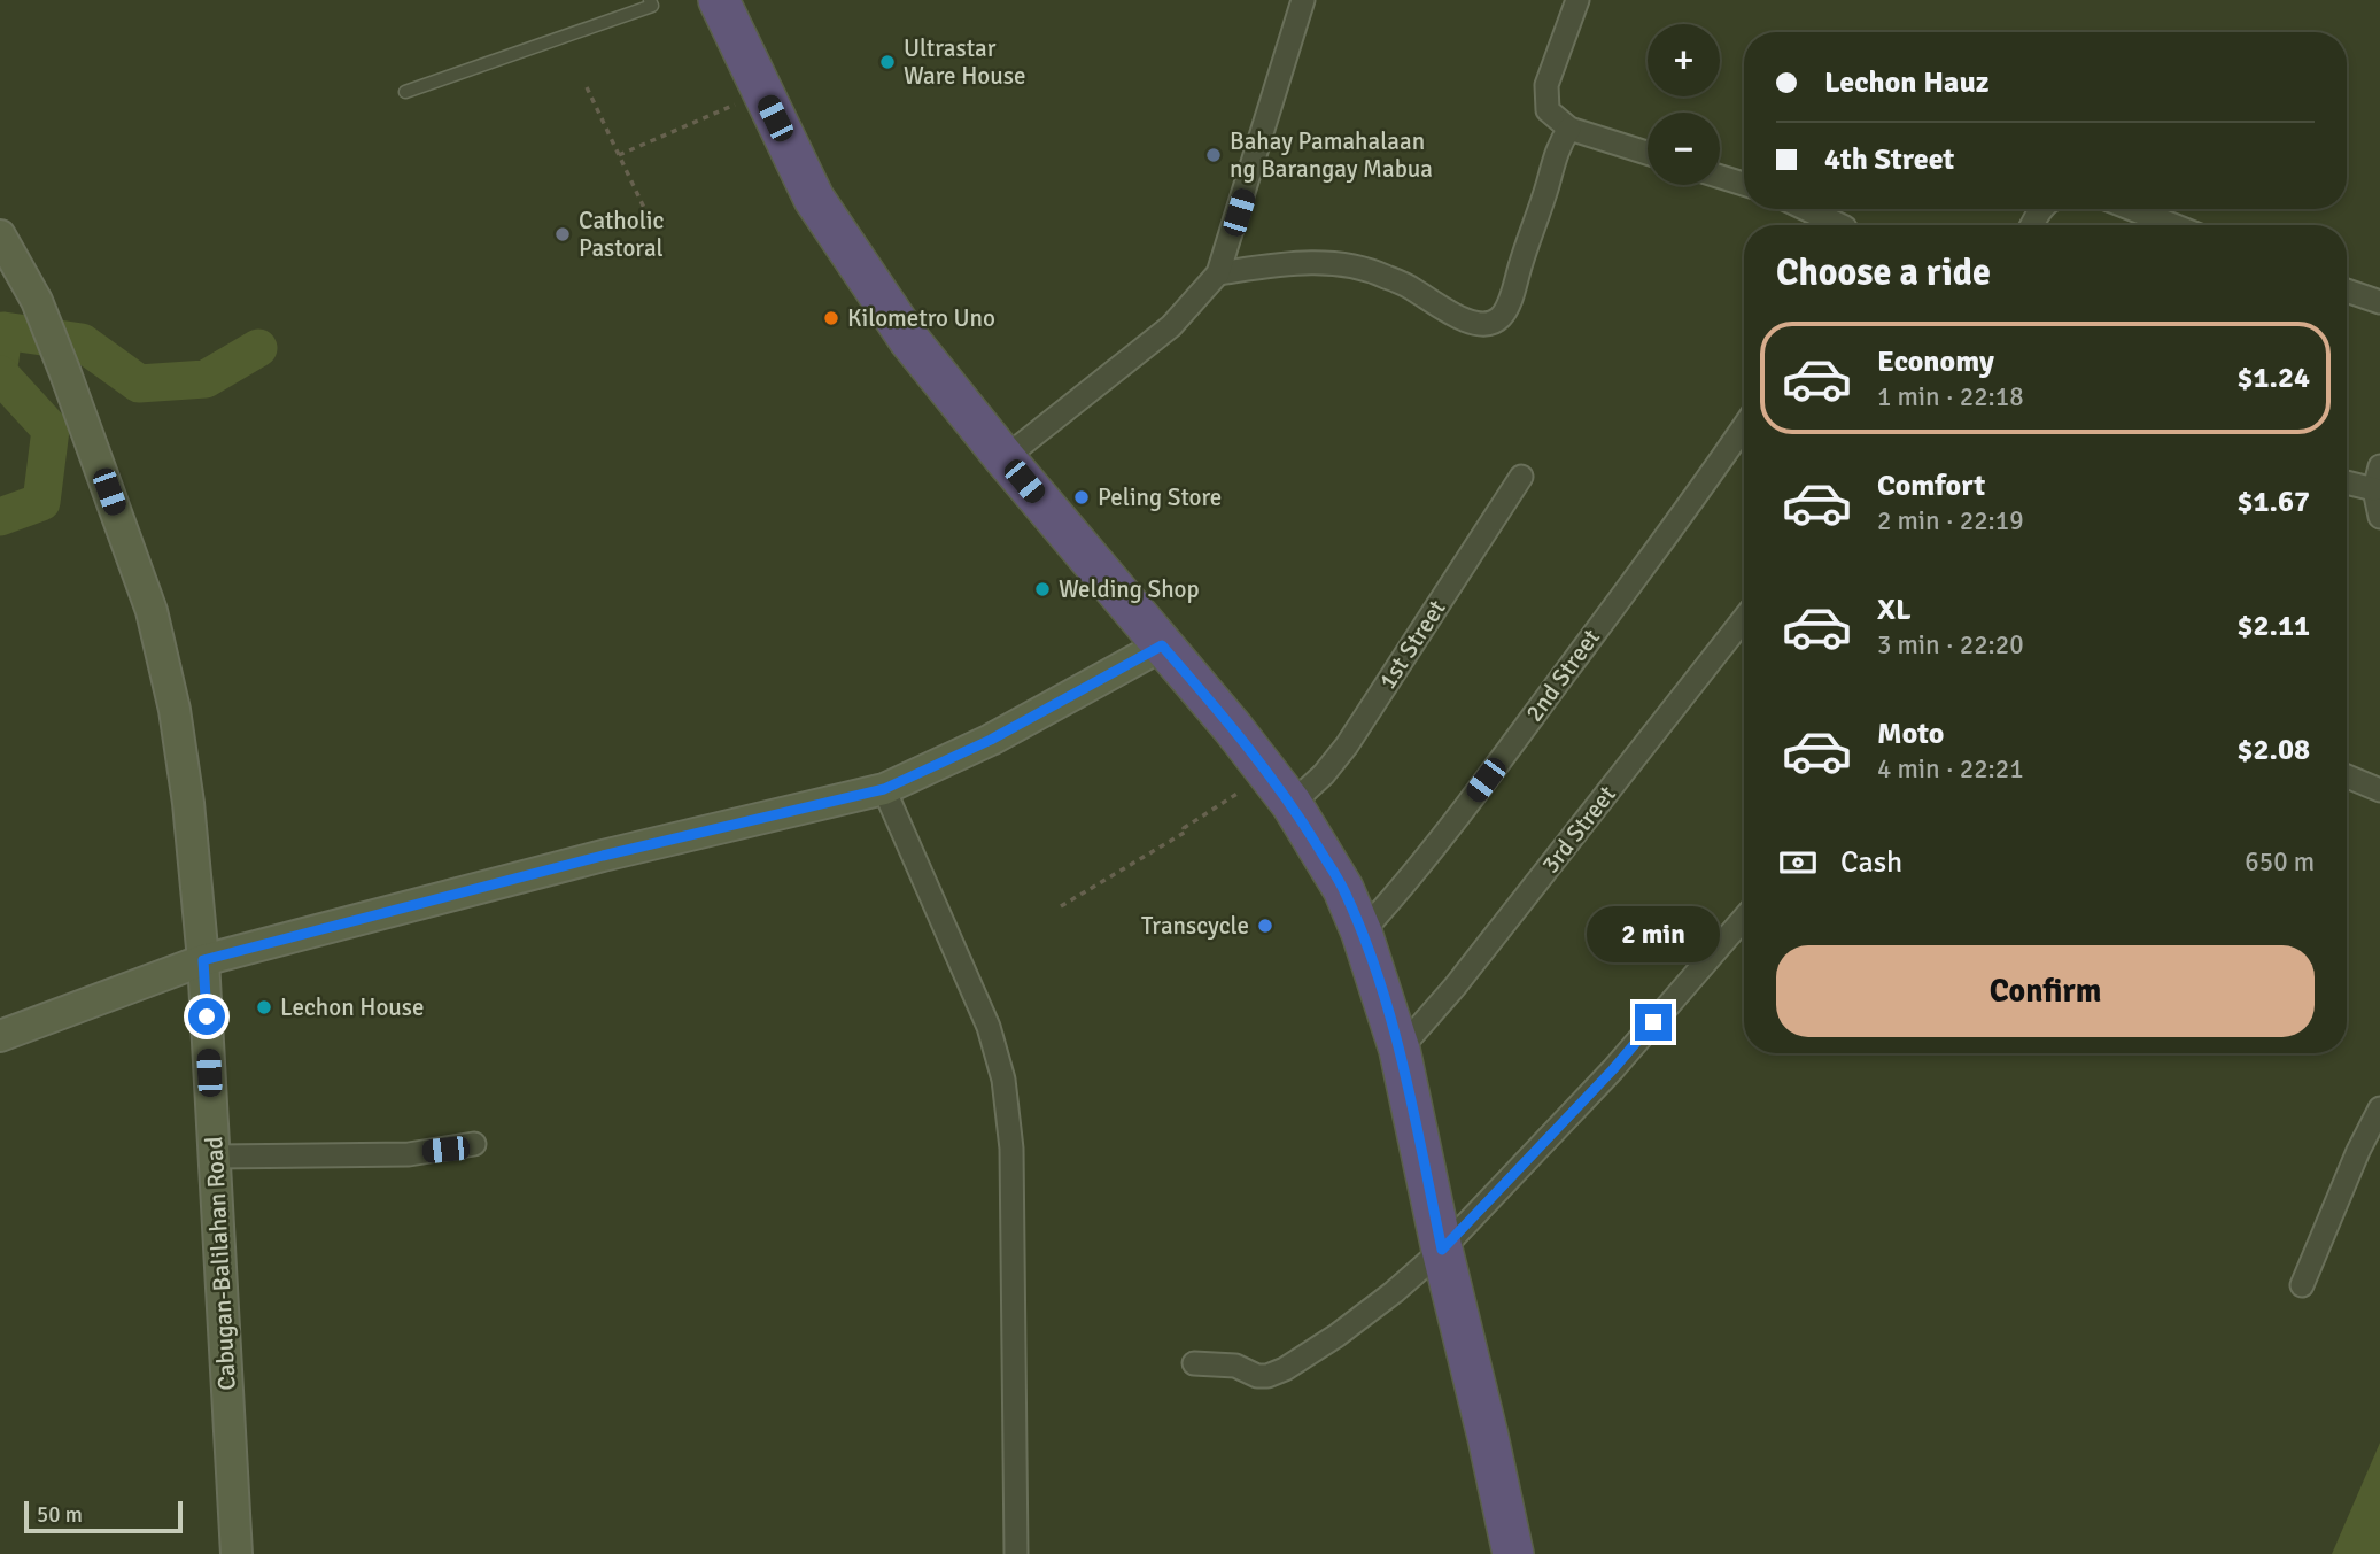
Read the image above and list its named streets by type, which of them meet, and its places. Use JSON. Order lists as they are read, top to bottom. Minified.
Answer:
{"streets":{"street":["1st Street","2nd Street","3rd Street","Cabugan-Balilahan Road"]},"places":["Ultrastar Ware House","Bahay Pamahalaan ng Barangay Mabua","Catholic Pastoral","Kilometro Uno","Peling Store","Welding Shop","Transcycle","Lechon House"],"scale_bar":"50 m","page":{"map_buttons":["+","−"],"banner":["Lechon Hauz","4th Street"],"heading":"Choose a ride","list":[{"name":"Economy","note":"1 min · 22:18","value":"$1.24"},{"name":"Comfort","note":"2 min · 22:19","value":"$1.67"},{"name":"XL","note":"3 min · 22:20","value":"$2.11"},{"name":"Moto","note":"4 min · 22:21","value":"$2.08"}],"pay":["Cash","650 m"],"bubble":"2 min","buttons":"Confirm","scale":"50 m"}}
